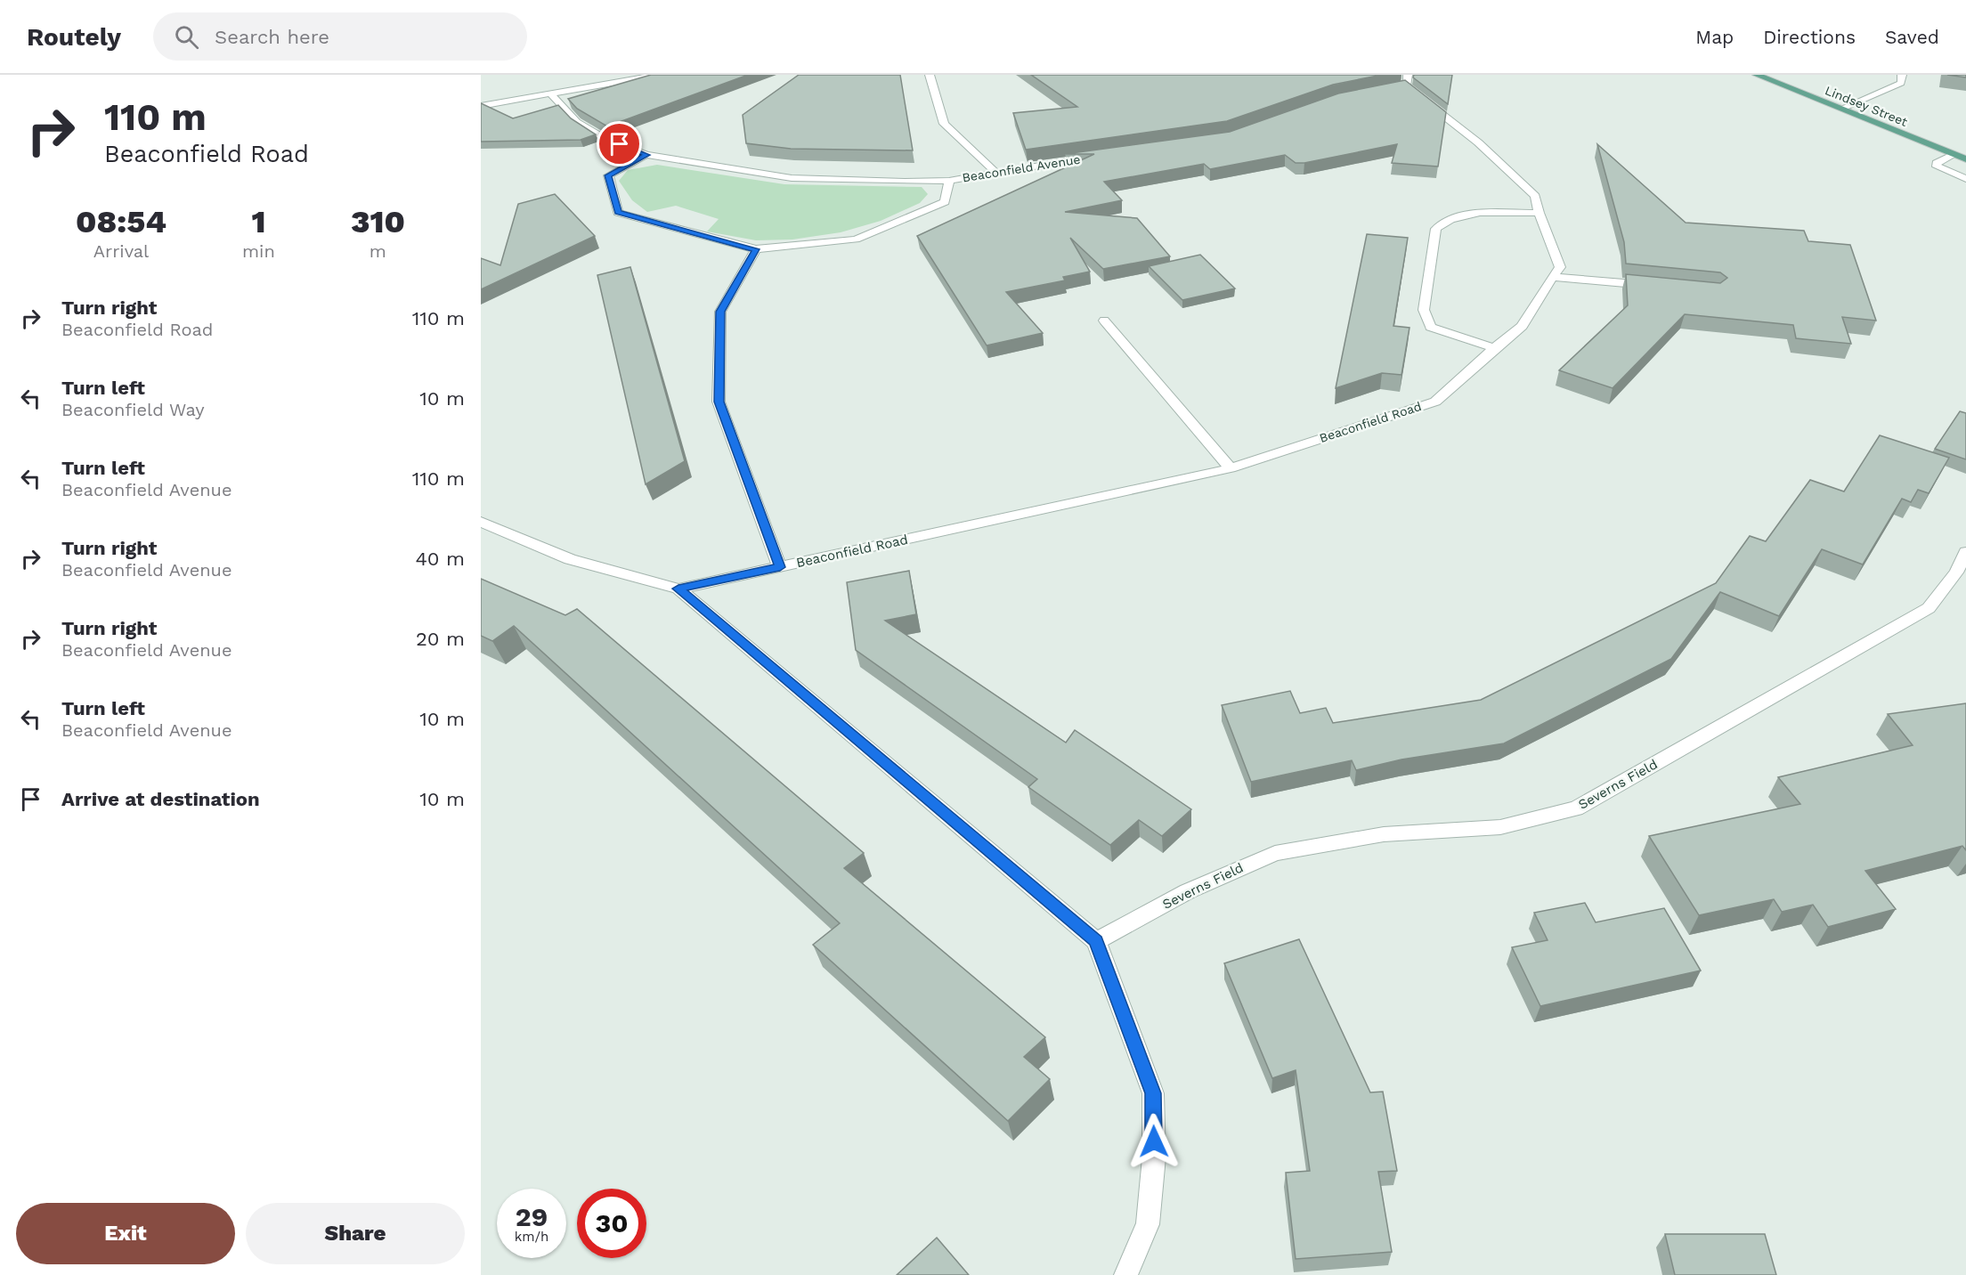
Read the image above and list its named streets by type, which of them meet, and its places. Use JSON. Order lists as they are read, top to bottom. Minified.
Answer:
{"streets":{"main road":["Lindsey Street"],"street":["Beaconfield Avenue","Beaconfield Road","Severns Field"]},"page":{"header":"Routely","search":"Search here","nav":["Map","Directions","Saved"],"turn":["110 m","Beaconfield Road"],"eta":["08:54","Arrival","1","min","310","m"],"list":[{"name":"Turn right","note":"Beaconfield Road","value":"110 m"},{"name":"Turn left","note":"Beaconfield Way","value":"10 m"},{"name":"Turn left","note":"Beaconfield Avenue","value":"110 m"},{"name":"Turn right","note":"Beaconfield Avenue","value":"40 m"},{"name":"Turn right","note":"Beaconfield Avenue","value":"20 m"},{"name":"Turn left","note":"Beaconfield Avenue","value":"10 m"},{"name":"Arrive at destination","value":"10 m"}],"speed":"29 km/h","limit":"30","buttons":["Exit","Share"]}}
